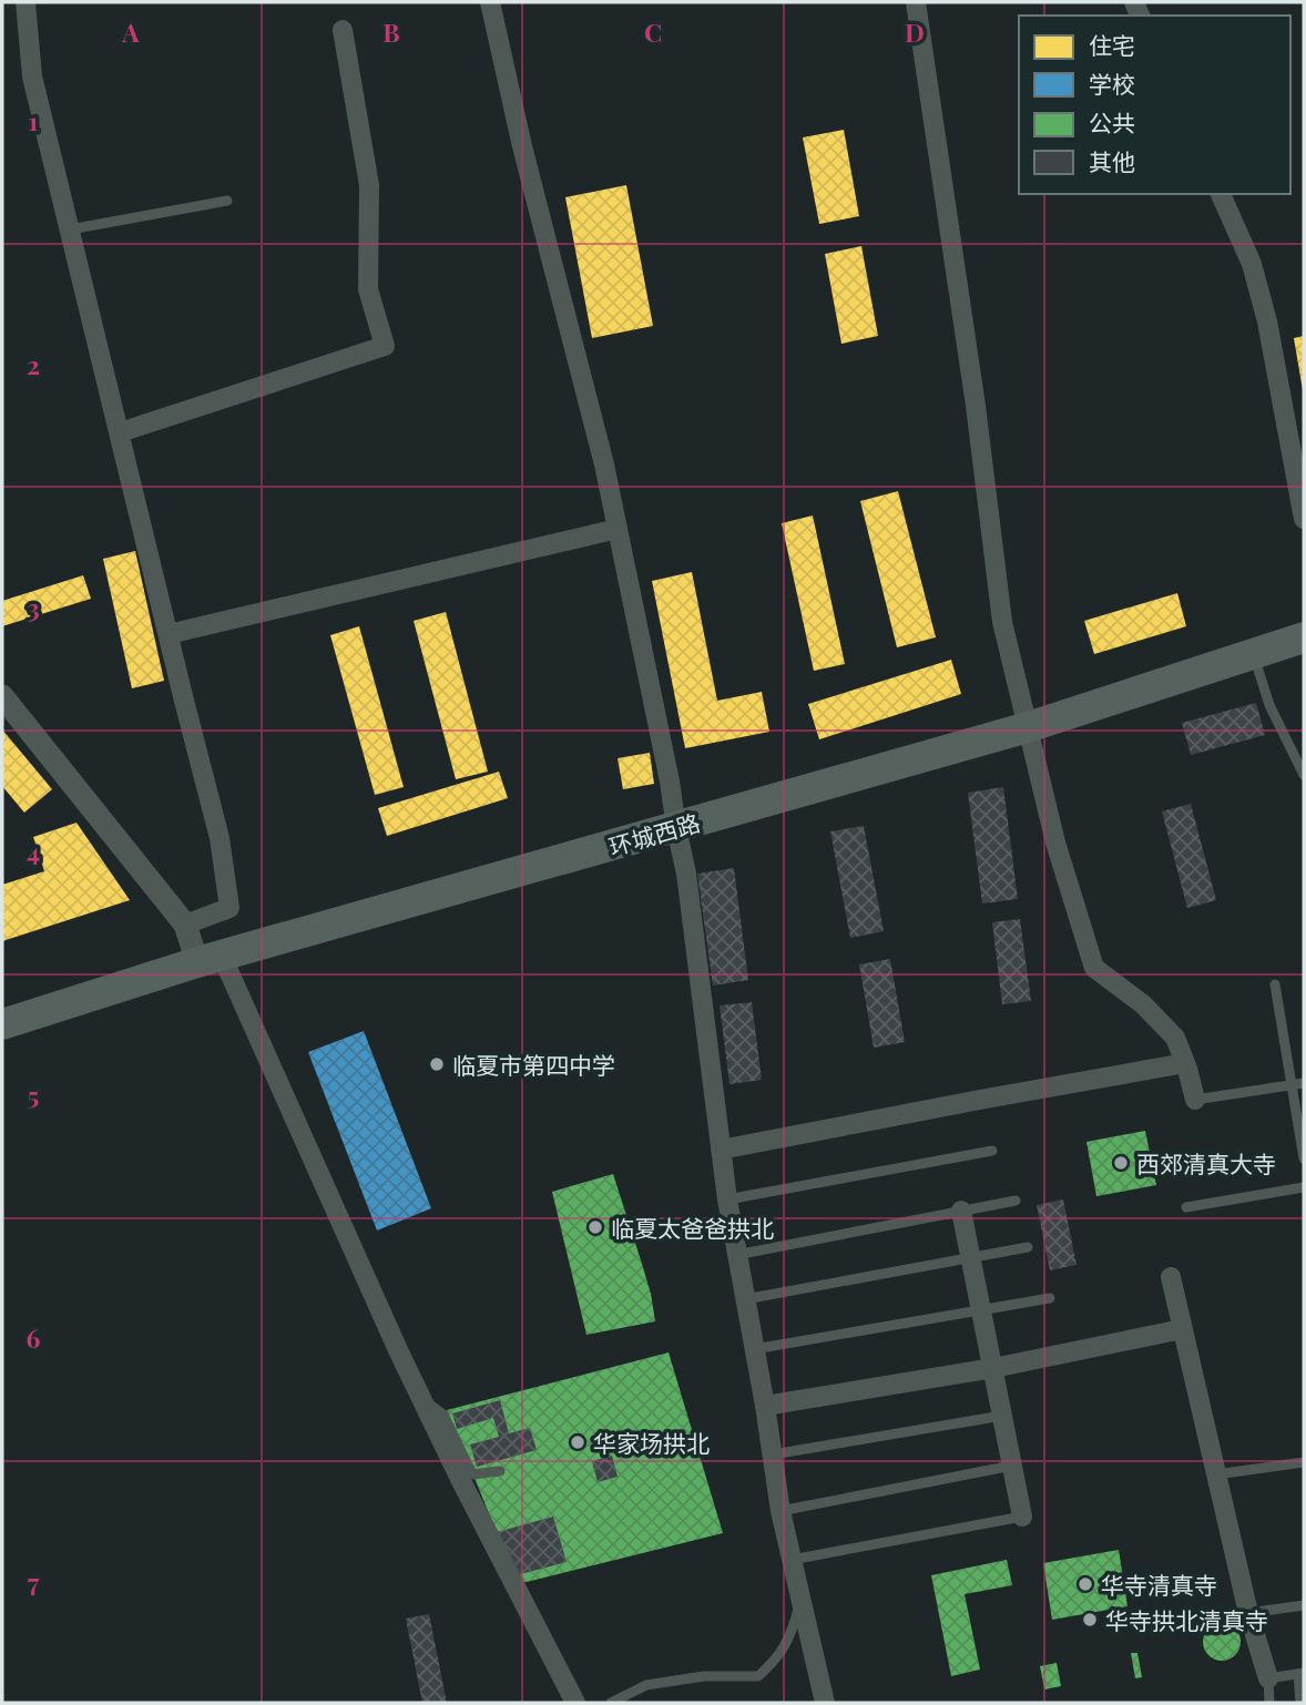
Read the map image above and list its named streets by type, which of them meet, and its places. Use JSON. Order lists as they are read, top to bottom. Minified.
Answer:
{"streets":{"highway":["环城西路"]},"places":["临夏市第四中学","西郊清真大寺","临夏太爸爸拱北","华家场拱北","华寺清真寺","华寺拱北清真寺"],"legend":["住宅","学校","公共","其他"],"grid":{"columns":["A","B","C","D"],"rows":["1","2","3","4","5","6","7"]}}
